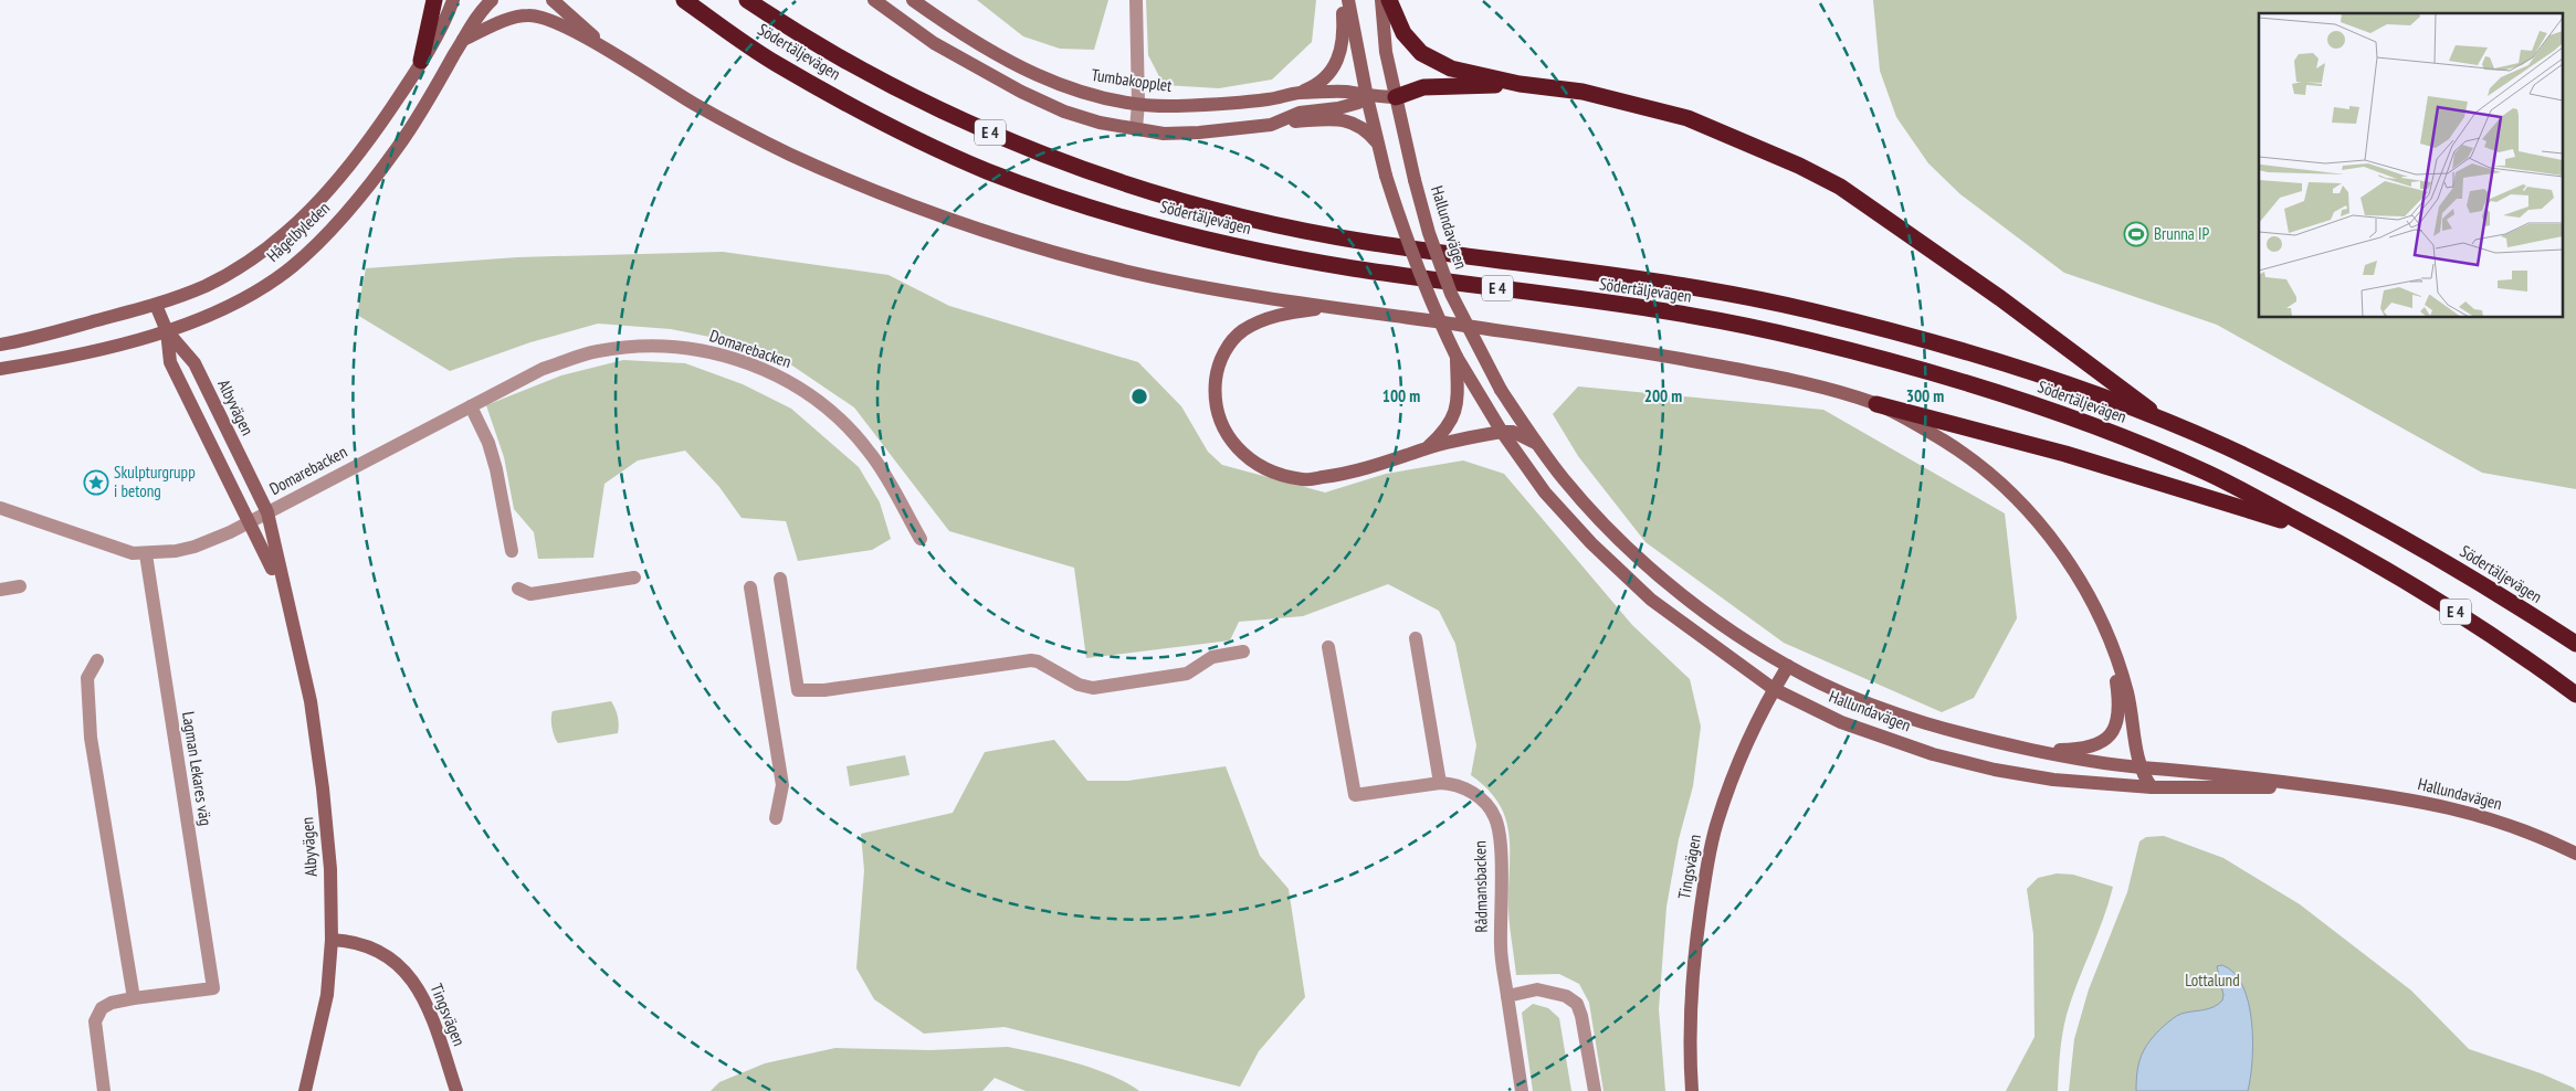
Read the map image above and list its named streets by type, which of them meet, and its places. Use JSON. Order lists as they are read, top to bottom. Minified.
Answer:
{"streets":{"highway":["Södertäljevägen","E 4"],"main road":["Tumbakopplet","Hallundavägen","Hågelbyleden","Albyvägen","Tingsvägen"],"street":["Domarebacken","Lagman Lekares väg","Rådmansbacken"]},"crossings":[["Södertäljevägen","E 4"],["Tumbakopplet","Hallundavägen"],["Hallundavägen","Tingsvägen"],["Hågelbyleden","Albyvägen"],["Domarebacken","Albyvägen"],["Albyvägen","Tingsvägen"]],"parks":["Lottalund"],"places":{"sports":["Brunna IP"],"place":["Skulpturgrupp i betong"]},"rings":["100 m","200 m","300 m"]}
